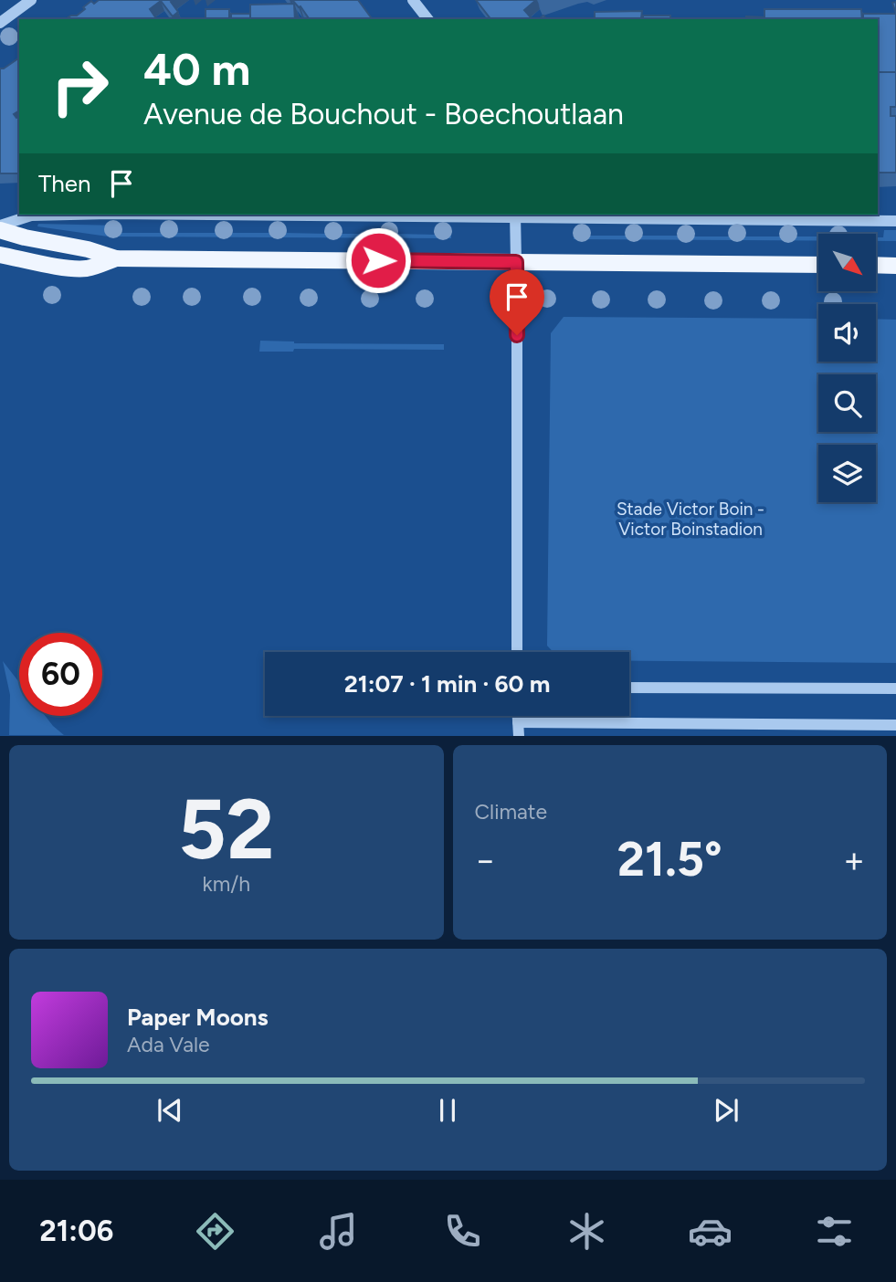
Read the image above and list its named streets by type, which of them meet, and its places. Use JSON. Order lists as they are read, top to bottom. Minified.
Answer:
{"parks":["Stade Victor Boin - Victor Boinstadion"],"north":"bottom right","page":{"turn":["40 m","Avenue de Bouchout - Boechoutlaan"],"then":"Then","limit":"60","trip":"21:07 · 1 min · 60 m","tile":[["52","km/h"],"Climate"],"heat":["−","21.5°","+"],"song":["Paper Moons","Ada Vale"],"tabs":"21:06"}}
